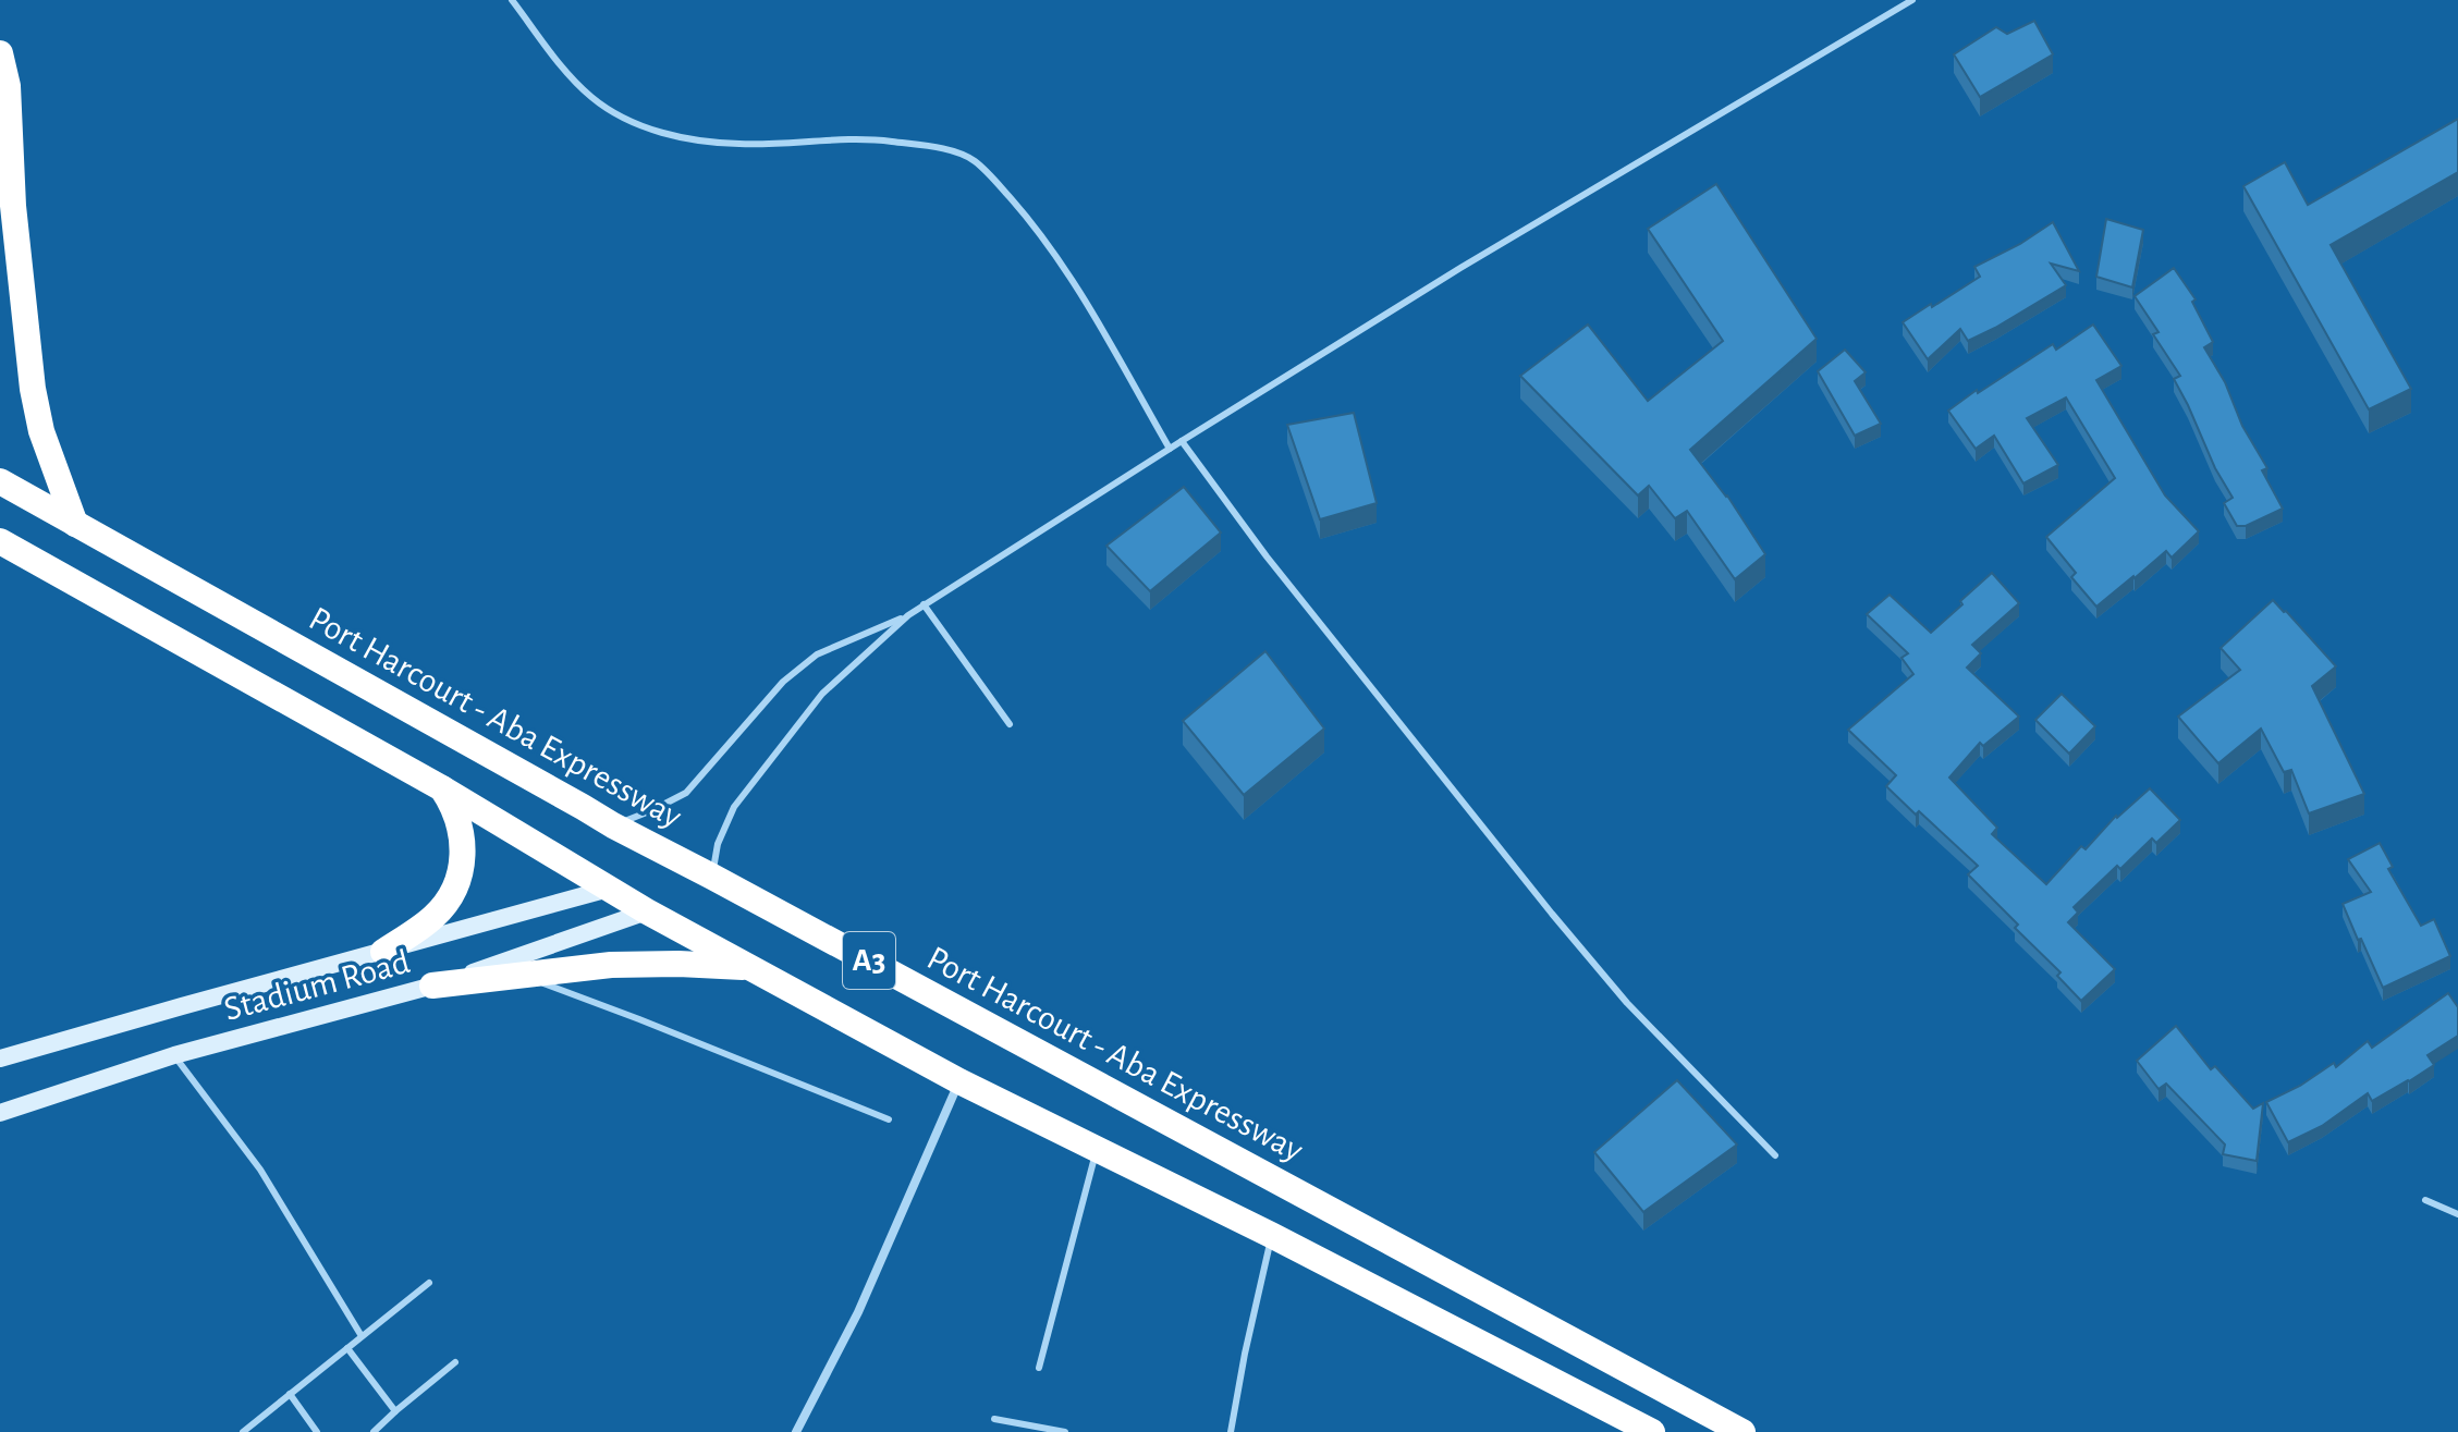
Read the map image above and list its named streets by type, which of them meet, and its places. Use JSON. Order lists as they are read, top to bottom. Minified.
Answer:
{"streets":{"highway":["Port Harcourt - Aba Expressway","A3"],"main road":["Stadium Road"]},"crossings":[["A3","Stadium Road"]]}
